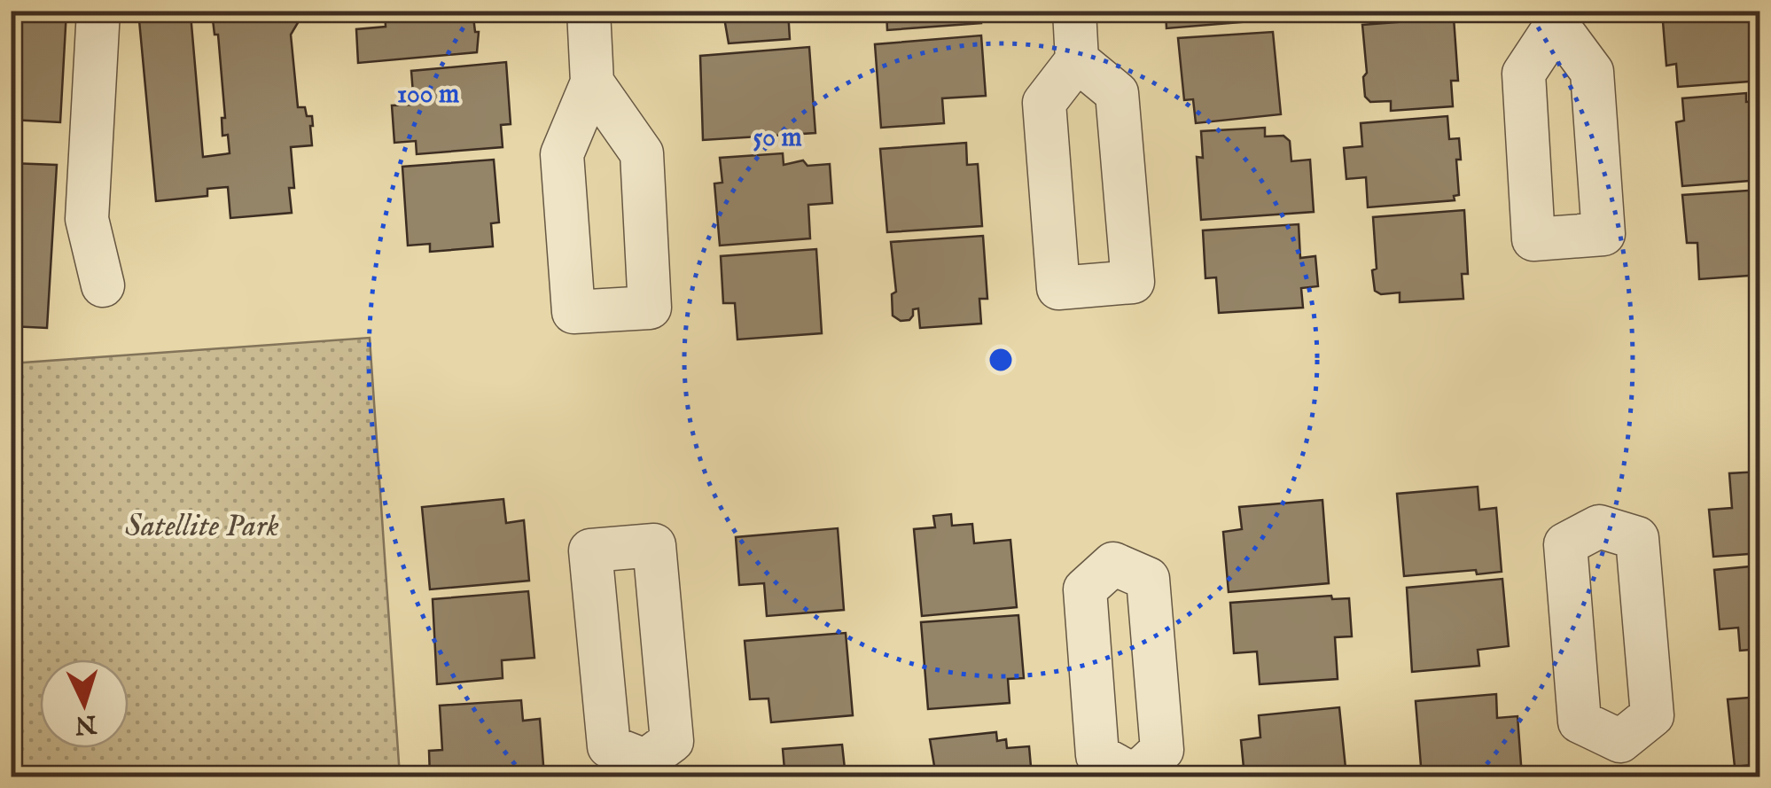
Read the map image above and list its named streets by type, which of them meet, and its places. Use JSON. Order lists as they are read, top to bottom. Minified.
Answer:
{"parks":["Satellite Park"],"north":"bottom","rings":["100 m","50 m"]}
